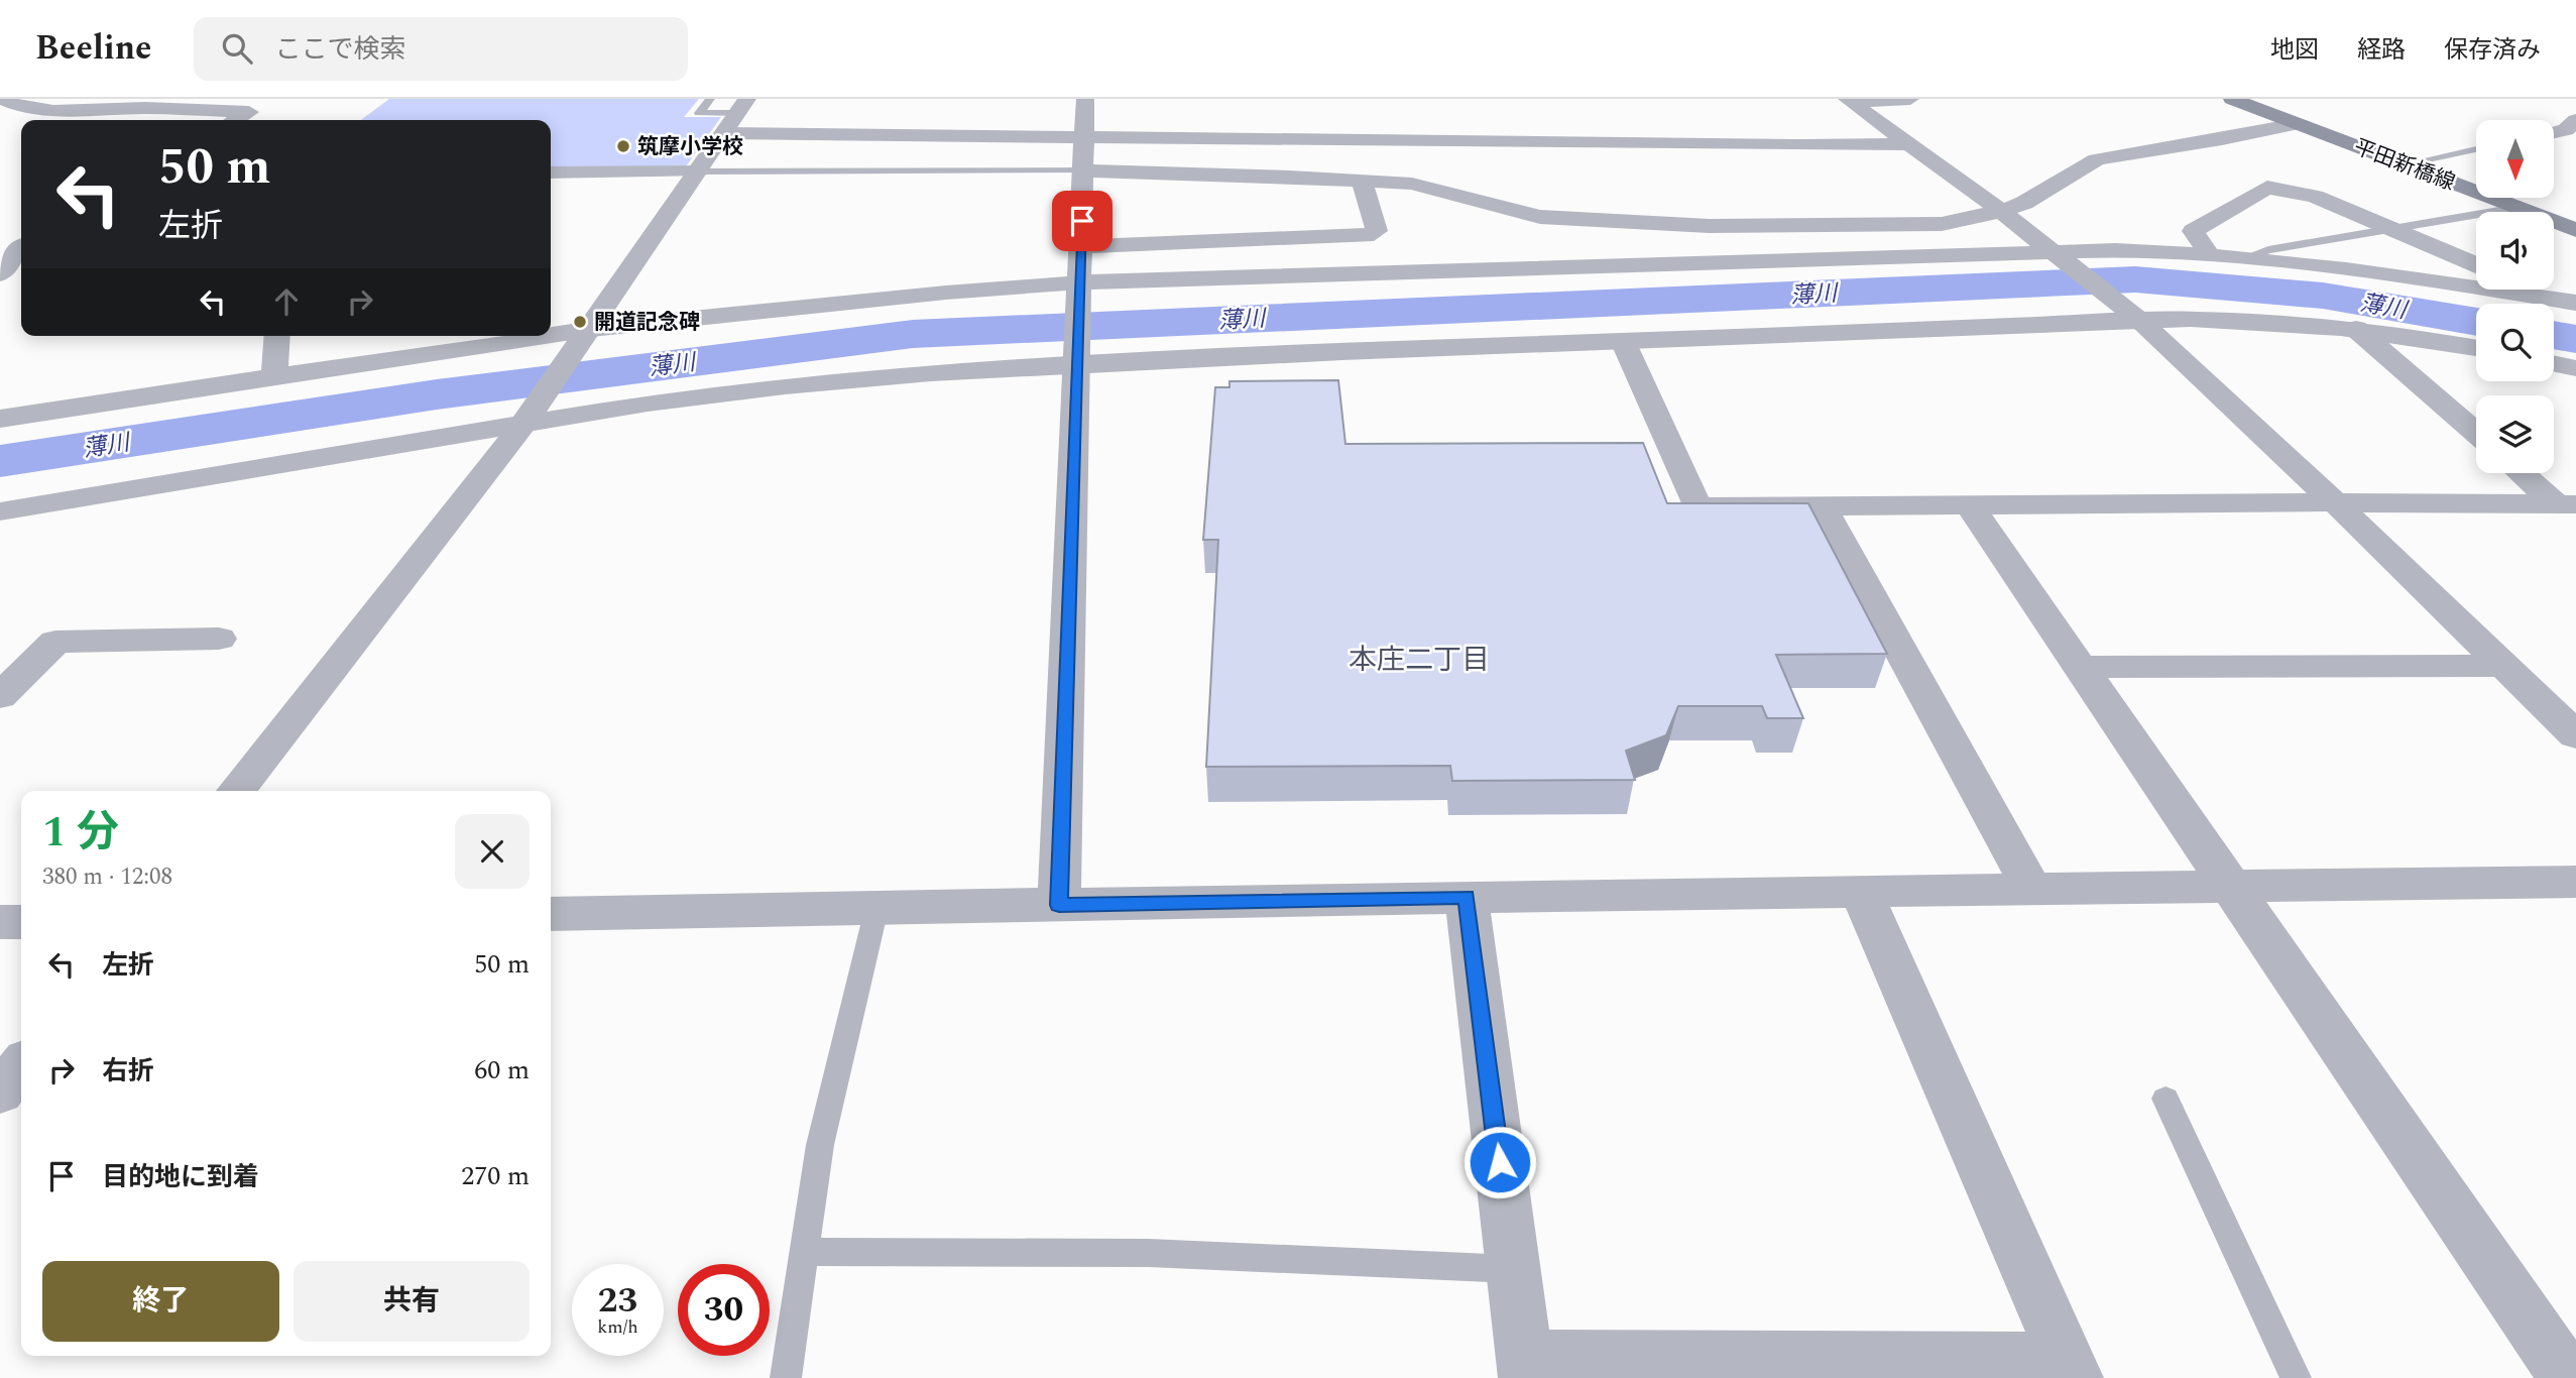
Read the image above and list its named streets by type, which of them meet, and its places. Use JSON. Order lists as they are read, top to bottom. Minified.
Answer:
{"streets":{"main road":["平田新橋線"]},"districts":["本庄二丁目"],"water":["薄川"],"places":["筑摩小学校","開道記念碑"],"north":"bottom","page":{"header":"Beeline","search":"ここで検索","nav":["地図","経路","保存済み"],"turn":["50 m","左折"],"heading":["1 分","380 m · 12:08"],"list":[{"name":"左折","value":"50 m"},{"name":"右折","value":"60 m"},{"name":"目的地に到着","value":"270 m"}],"buttons":["終了","共有"],"speed":"23 km/h","limit":"30"}}
